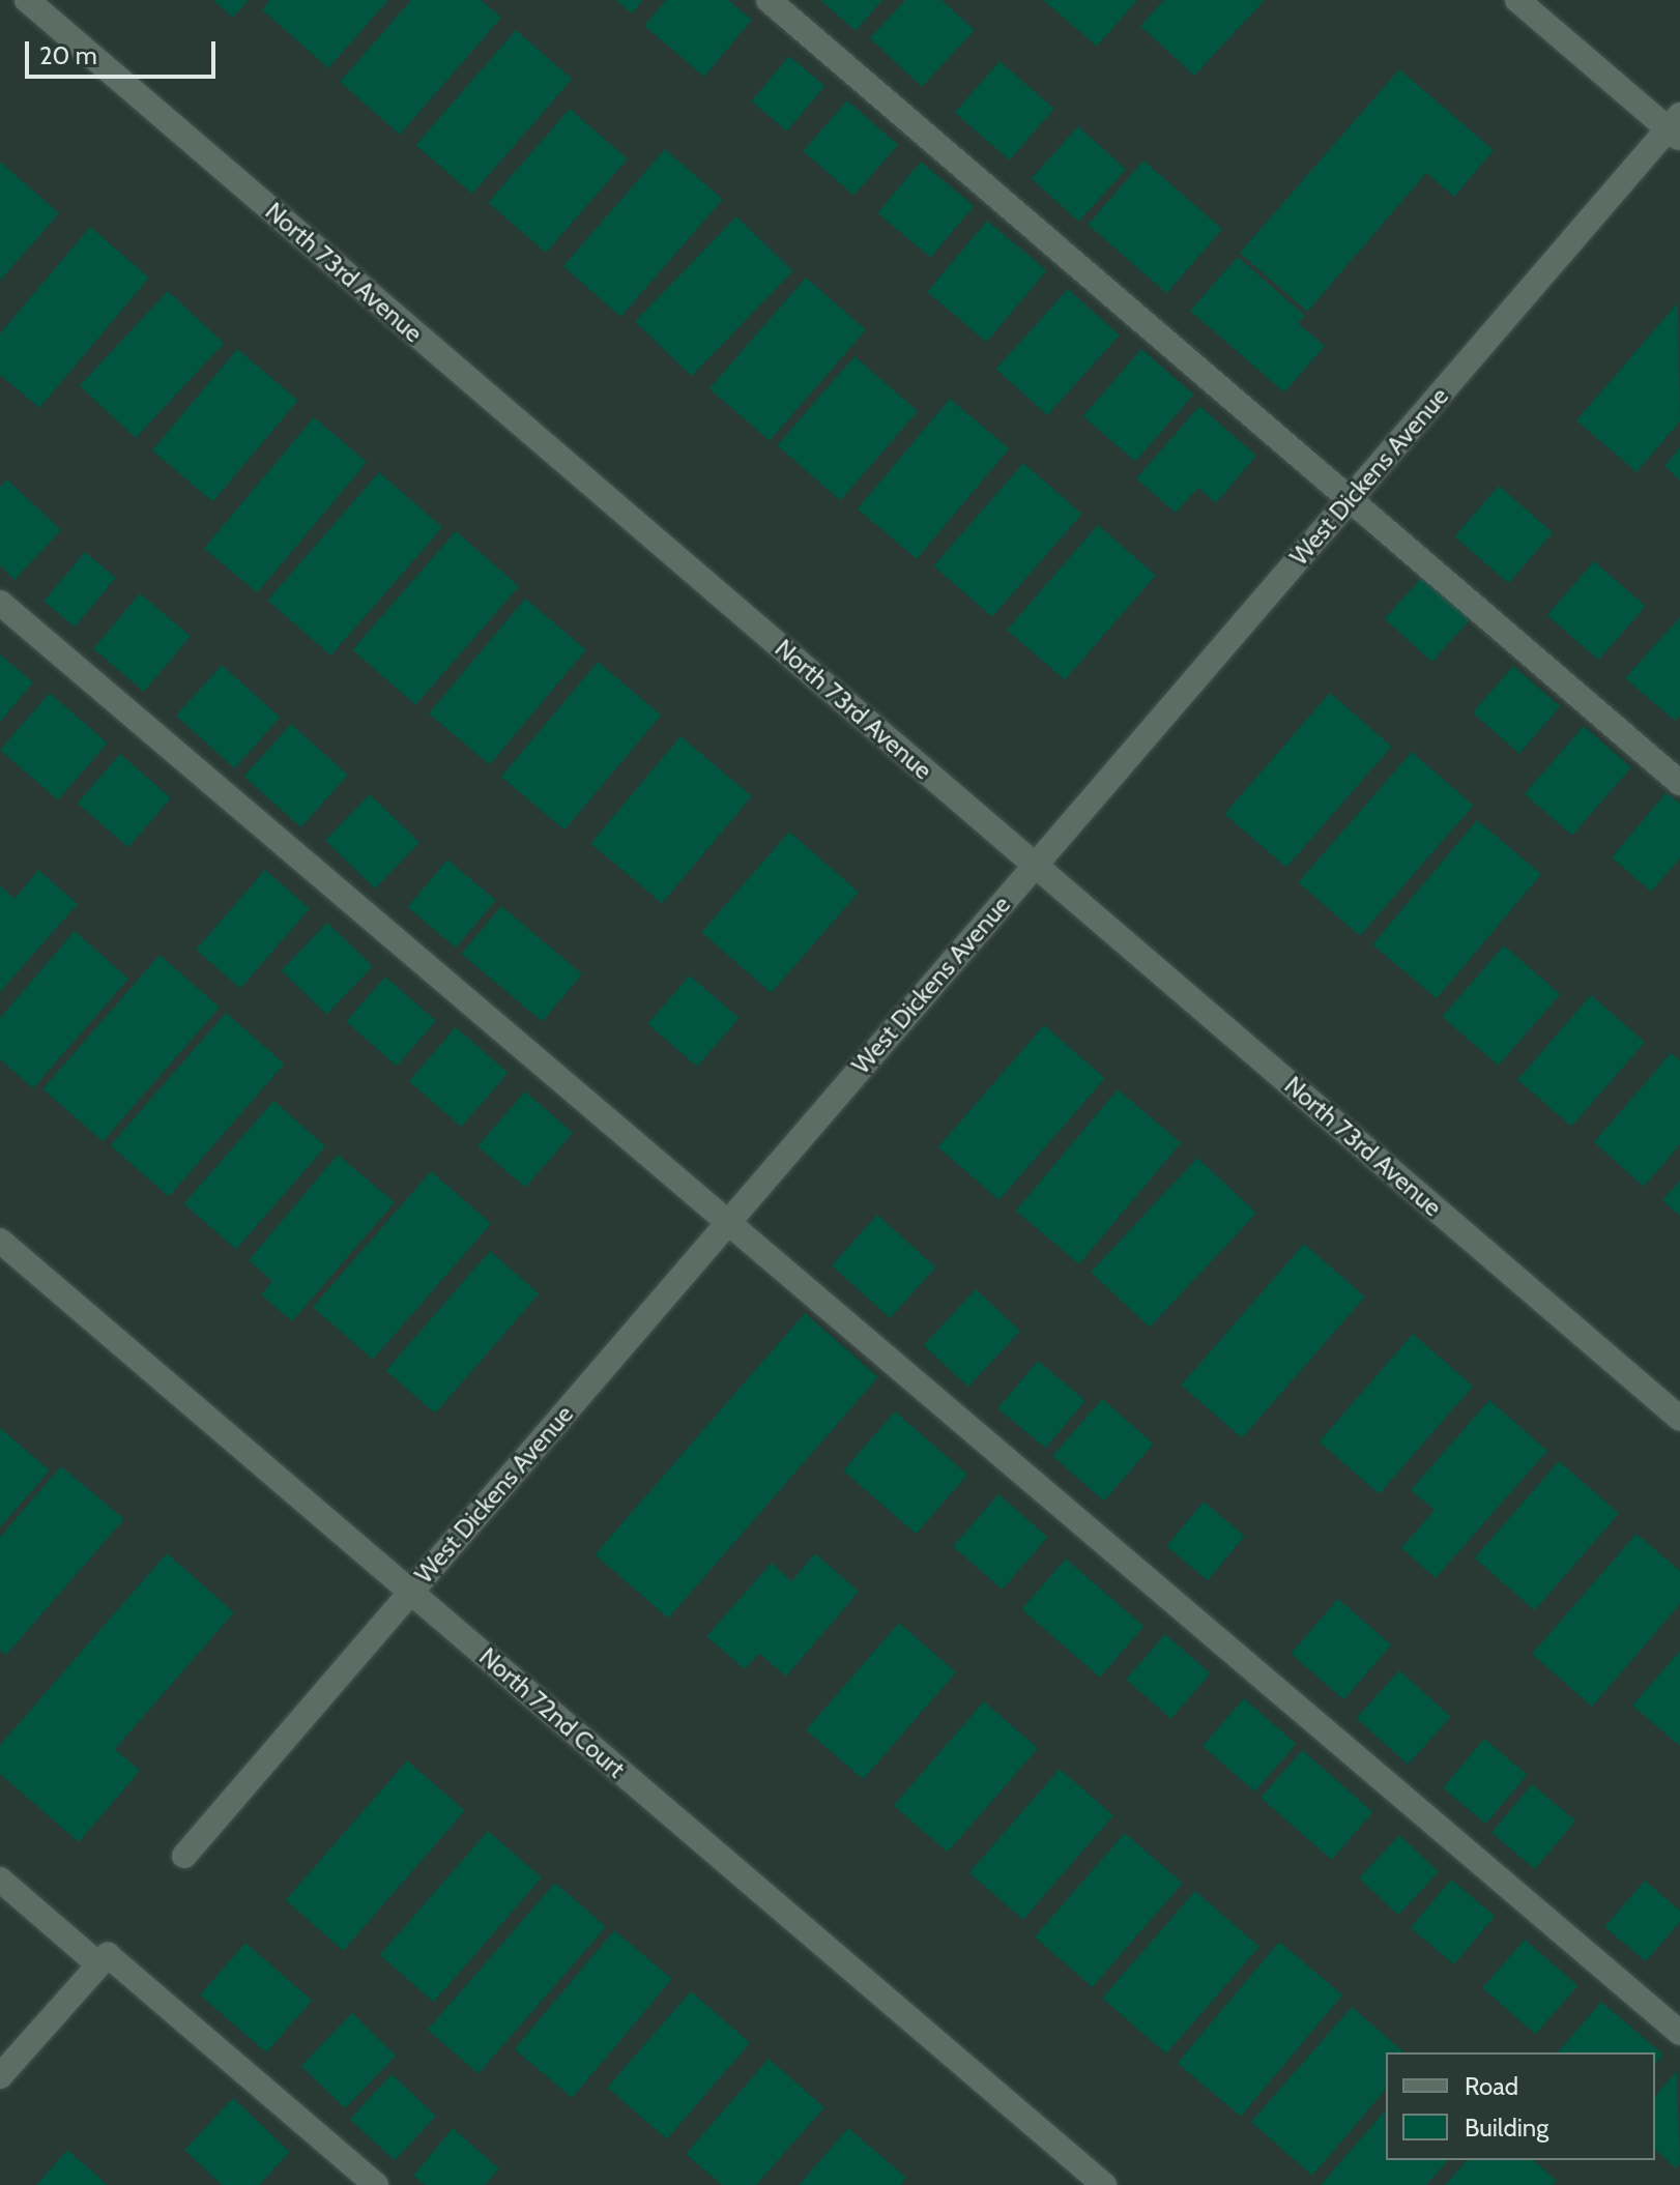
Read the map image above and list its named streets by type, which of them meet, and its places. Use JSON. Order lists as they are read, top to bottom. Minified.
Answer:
{"streets":{"street":["North 73rd Avenue","West Dickens Avenue","North 72nd Court"]},"crossings":[["North 73rd Avenue","West Dickens Avenue"],["West Dickens Avenue","North 72nd Court"]],"legend":["Road","Building"],"scale_bar":"20 m"}
